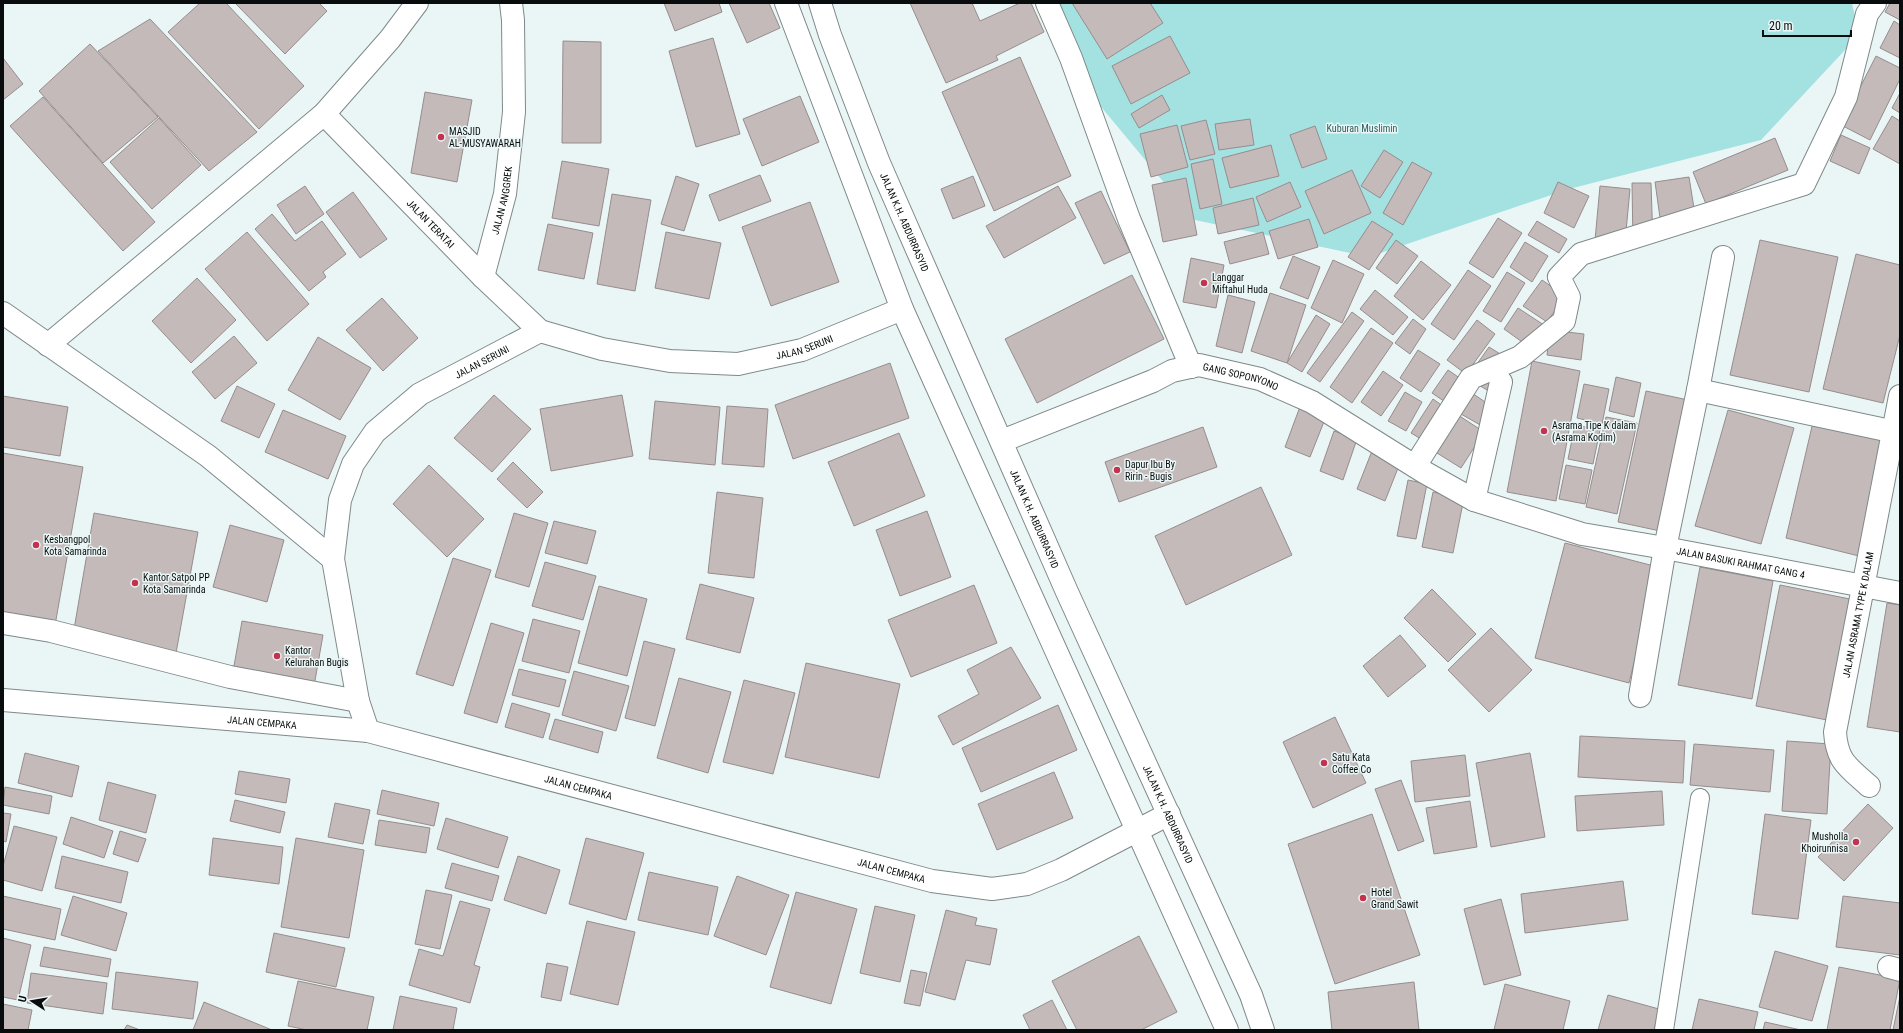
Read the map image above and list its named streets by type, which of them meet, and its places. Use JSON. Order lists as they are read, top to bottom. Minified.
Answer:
{"streets":{"street":["JALAN ANGGREK","JALAN K.H. ABDURRASYID","JALAN TERATAI","JALAN SERUNI","GANG SOPONYONO","JALAN BASUKI RAHMAT GANG 4","JALAN ASRAMA TYPE K DALAM","JALAN CEMPAKA"]},"crossings":[["JALAN ANGGREK","JALAN TERATAI"],["JALAN K.H. ABDURRASYID","GANG SOPONYONO"],["JALAN K.H. ABDURRASYID","JALAN CEMPAKA"],["JALAN TERATAI","JALAN SERUNI"],["JALAN SERUNI","JALAN CEMPAKA"],["GANG SOPONYONO","JALAN BASUKI RAHMAT GANG 4"],["JALAN BASUKI RAHMAT GANG 4","JALAN ASRAMA TYPE K DALAM"]],"parks":["Kuburan Muslimin"],"places":["MASJID AL-MUSYAWARAH","Langgar Miftahul Huda","Asrama Tipe K dalam (Asrama Kodim)","Dapur Ibu By Ririn - Bugis","Kesbangpol Kota Samarinda","Kantor Satpol PP Kota Samarinda","Kantor Kelurahan Bugis","Satu Kata Coffee Co","Musholla Khoirunnisa","Hotel Grand Sawit"],"scale_bar":"20 m","north":"left"}
